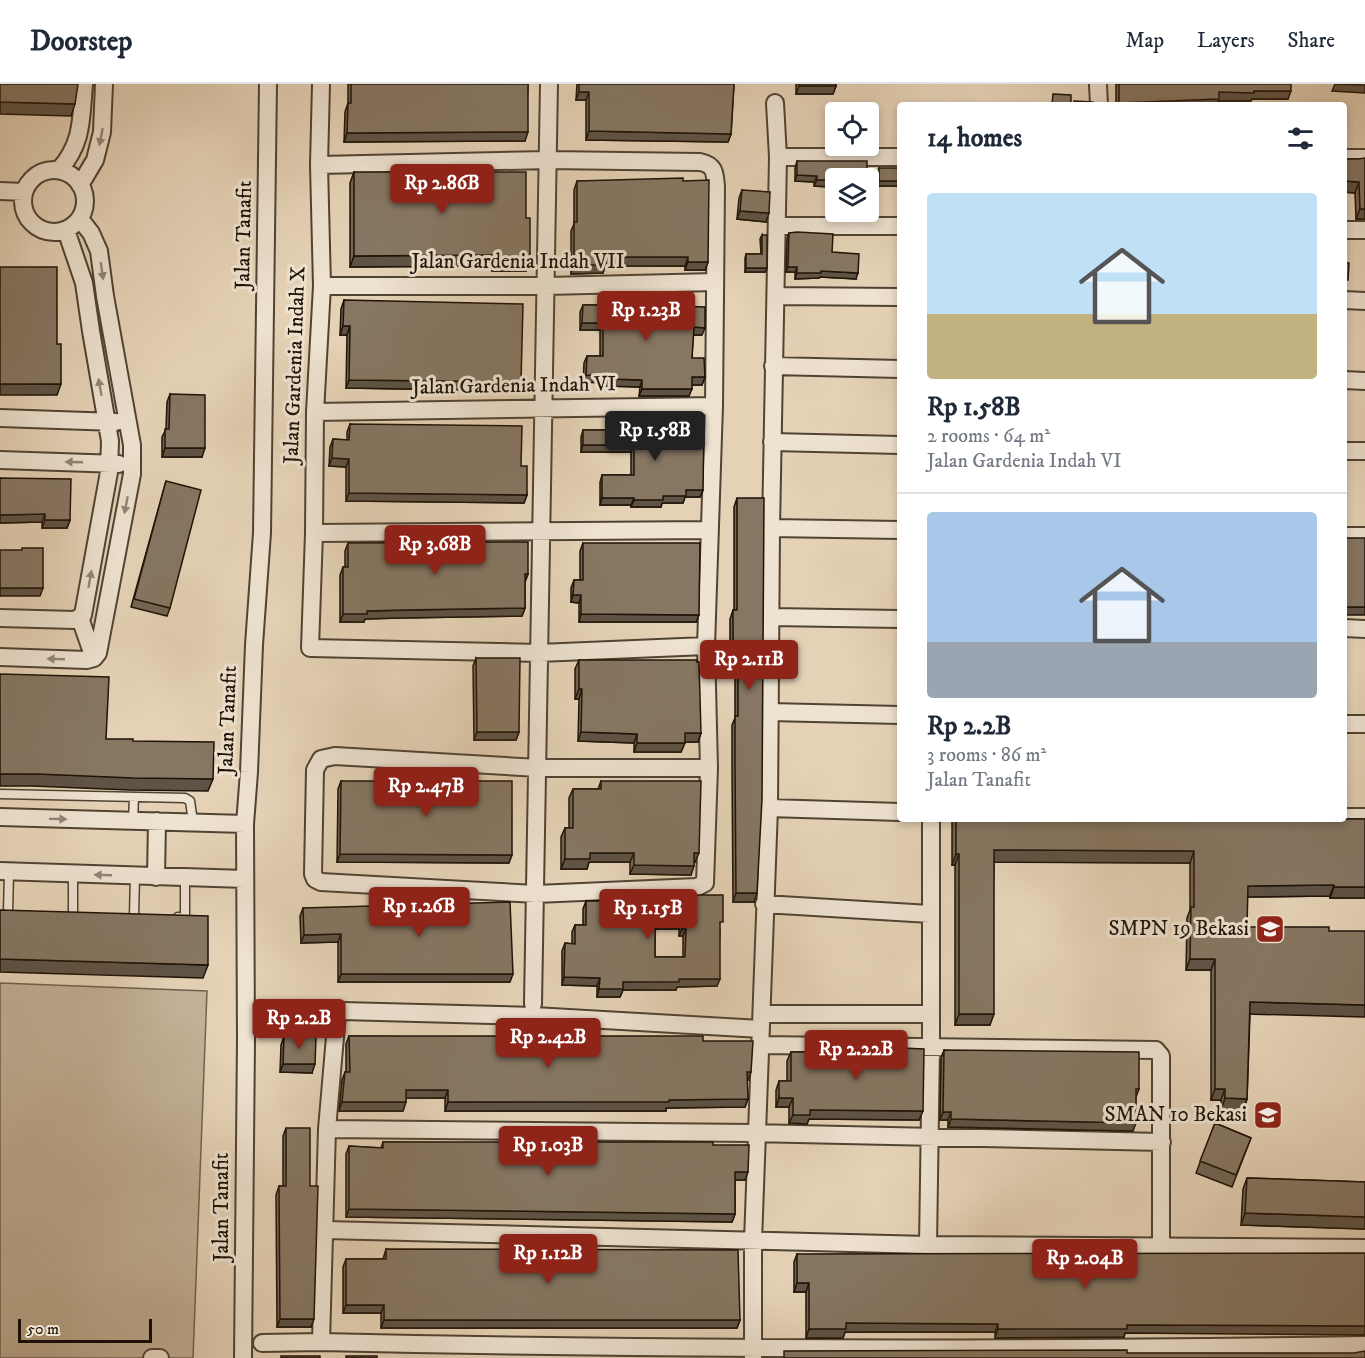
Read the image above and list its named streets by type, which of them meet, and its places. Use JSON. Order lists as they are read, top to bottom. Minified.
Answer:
{"streets":{"street":["Jalan Tanafit","Jalan Gardenia Indah VII","Jalan Gardenia Indah X","Jalan Gardenia Indah VI"]},"crossings":[["Jalan Gardenia Indah VII","Jalan Gardenia Indah X"],["Jalan Gardenia Indah X","Jalan Gardenia Indah VI"]],"places":{"school or university":["SMPN 19 Bekasi","SMAN 10 Bekasi"]},"scale_bar":"50 m","page":{"header":"Doorstep","nav":["Map","Layers","Share"],"heading":"14 homes","price":["Rp 2.86B","Rp 1.23B","Rp 1.58B","Rp 3.68B","Rp 2.11B","Rp 2.47B","Rp 1.26B","Rp 1.15B","Rp 2.2B","Rp 2.42B","Rp 2.22B","Rp 1.03B","Rp 1.12B","Rp 2.04B"],"list":[{"name":"Rp 1.58B","note":"2 rooms · 64 m² · Jalan Gardenia Indah VI"},{"name":"Rp 2.2B","note":"3 rooms · 86 m² · Jalan Tanafit"}],"scale":"50 m"}}
